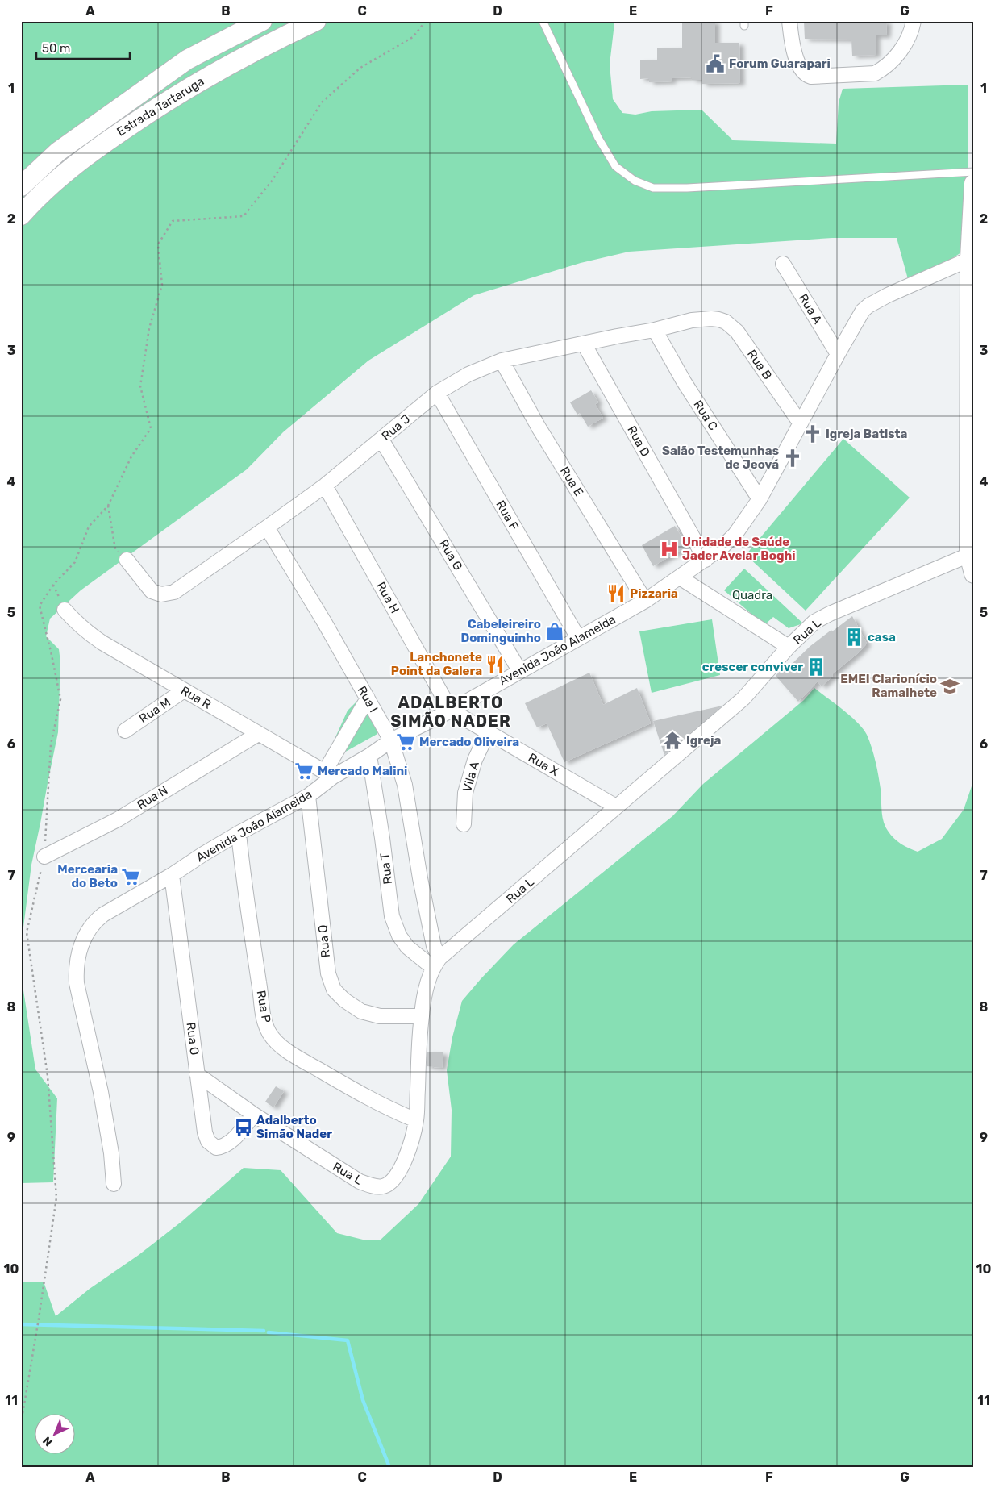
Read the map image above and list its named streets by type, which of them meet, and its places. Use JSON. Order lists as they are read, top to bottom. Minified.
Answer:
{"streets":{"street":["Estrada Tartaruga","Rua A","Rua B","Rua C","Rua J","Rua D","Rua E","Rua F","Rua G","Rua H","Rua L","Avenida João Alameida","Rua R","Rua I","Rua M","Rua X","Vila A","Rua N","Rua T","Rua Q","Rua P","Rua O"]},"crossings":[["Rua A","Avenida João Alameida"],["Rua B","Rua J"],["Rua B","Avenida João Alameida"],["Rua C","Rua J"],["Rua C","Avenida João Alameida"],["Rua J","Rua D"],["Rua J","Rua E"],["Rua J","Rua F"],["Rua J","Rua G"],["Rua J","Rua H"],["Rua J","Rua I"],["Rua D","Avenida João Alameida"],["Rua E","Avenida João Alameida"],["Rua F","Avenida João Alameida"],["Rua G","Avenida João Alameida"],["Rua H","Avenida João Alameida"],["Rua H","Rua X"],["Rua L","Rua I"],["Rua L","Rua X"],["Rua L","Rua T"],["Rua L","Rua Q"],["Rua L","Rua P"],["Rua L","Rua O"],["Avenida João Alameida","Rua R"],["Avenida João Alameida","Rua I"],["Avenida João Alameida","Rua X"],["Avenida João Alameida","Rua T"],["Avenida João Alameida","Rua Q"],["Avenida João Alameida","Rua P"],["Avenida João Alameida","Rua O"],["Rua R","Rua M"],["Rua R","Rua N"],["Rua I","Rua T"],["Rua X","Vila A"]],"districts":["ADALBERTO SIMÃO NADER"],"parks":["Quadra"],"places":{"public building":["Forum Guarapari"],"church":["Igreja Batista","Salão Testemunhas de Jeová"],"hospital":["Unidade de Saúde Jader Avelar Boghi"],"restaurant":["Pizzaria","Lanchonete Point da Galera"],"shop":["Cabeleireiro Dominguinho"],"building":["casa","crescer conviver"],"school or university":["EMEI Clarionício Ramalhete"],"temple":["Igreja"],"supermarket":["Mercado Oliveira","Mercado Malini","Mercearia do Beto"],"bus stop":["Adalberto Simão Nader"]},"scale_bar":"50 m","north":"bottom left","grid":{"columns":["A","B","C","D","E","F","G"],"rows":["1","2","3","4","5","6","7","8","9","10","11"]}}
